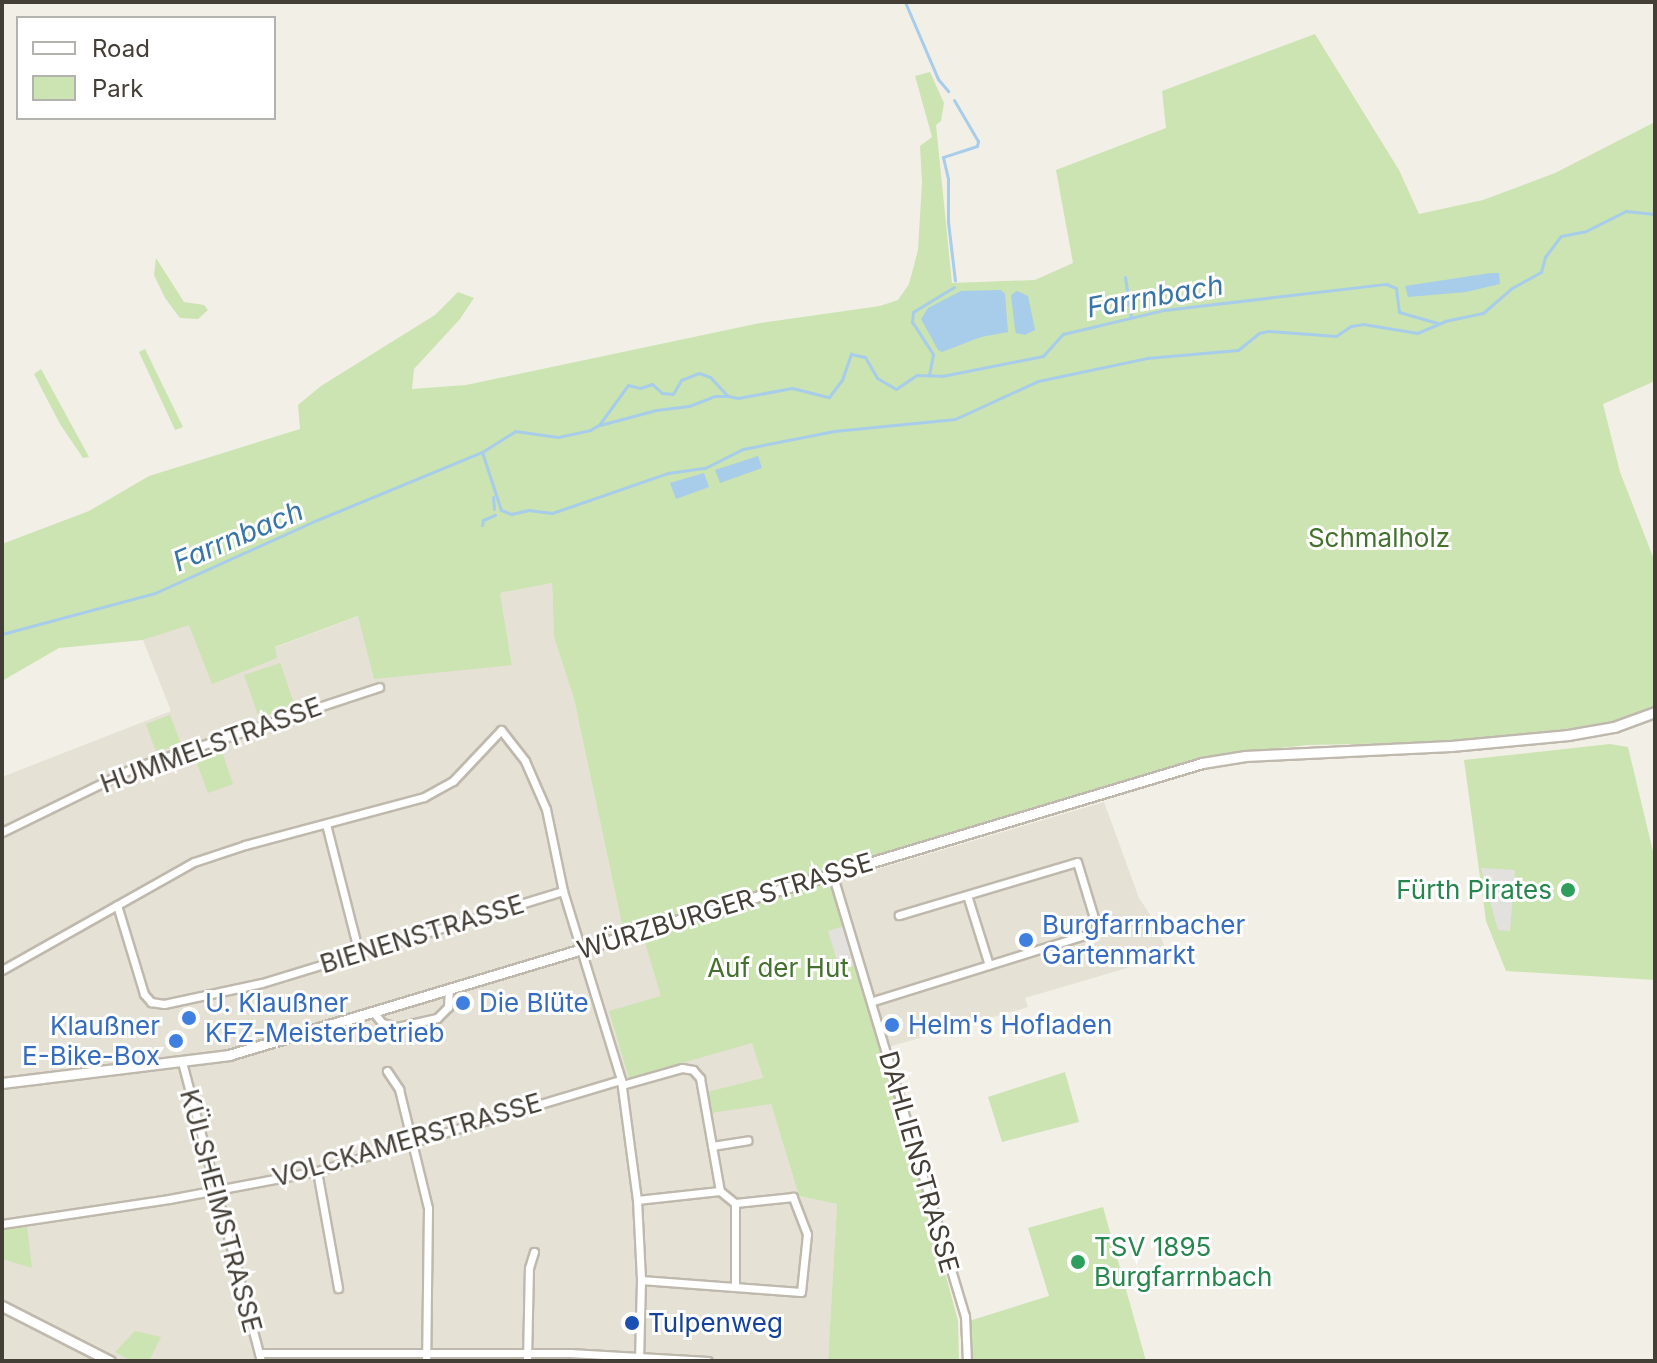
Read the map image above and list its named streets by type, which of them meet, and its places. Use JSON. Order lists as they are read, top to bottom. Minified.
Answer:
{"streets":{"street":["HUMMELSTRASSE","WÜRZBURGER STRASSE","BIENENSTRASSE","VOLCKAMERSTRASSE","DAHLIENSTRASSE","KÜLSHEIMSTRASSE"]},"crossings":[["WÜRZBURGER STRASSE","DAHLIENSTRASSE"],["WÜRZBURGER STRASSE","KÜLSHEIMSTRASSE"],["VOLCKAMERSTRASSE","KÜLSHEIMSTRASSE"]],"water":["Farrnbach"],"parks":["Schmalholz","Auf der Hut"],"places":["Fürth Pirates","Burgfarrnbacher Gartenmarkt","Die Blüte","U. Klaußner KFZ-Meisterbetrieb","Helm's Hofladen","Klaußner E-Bike-Box","TSV 1895 Burgfarrnbach","Tulpenweg"],"legend":["Road","Park"]}
